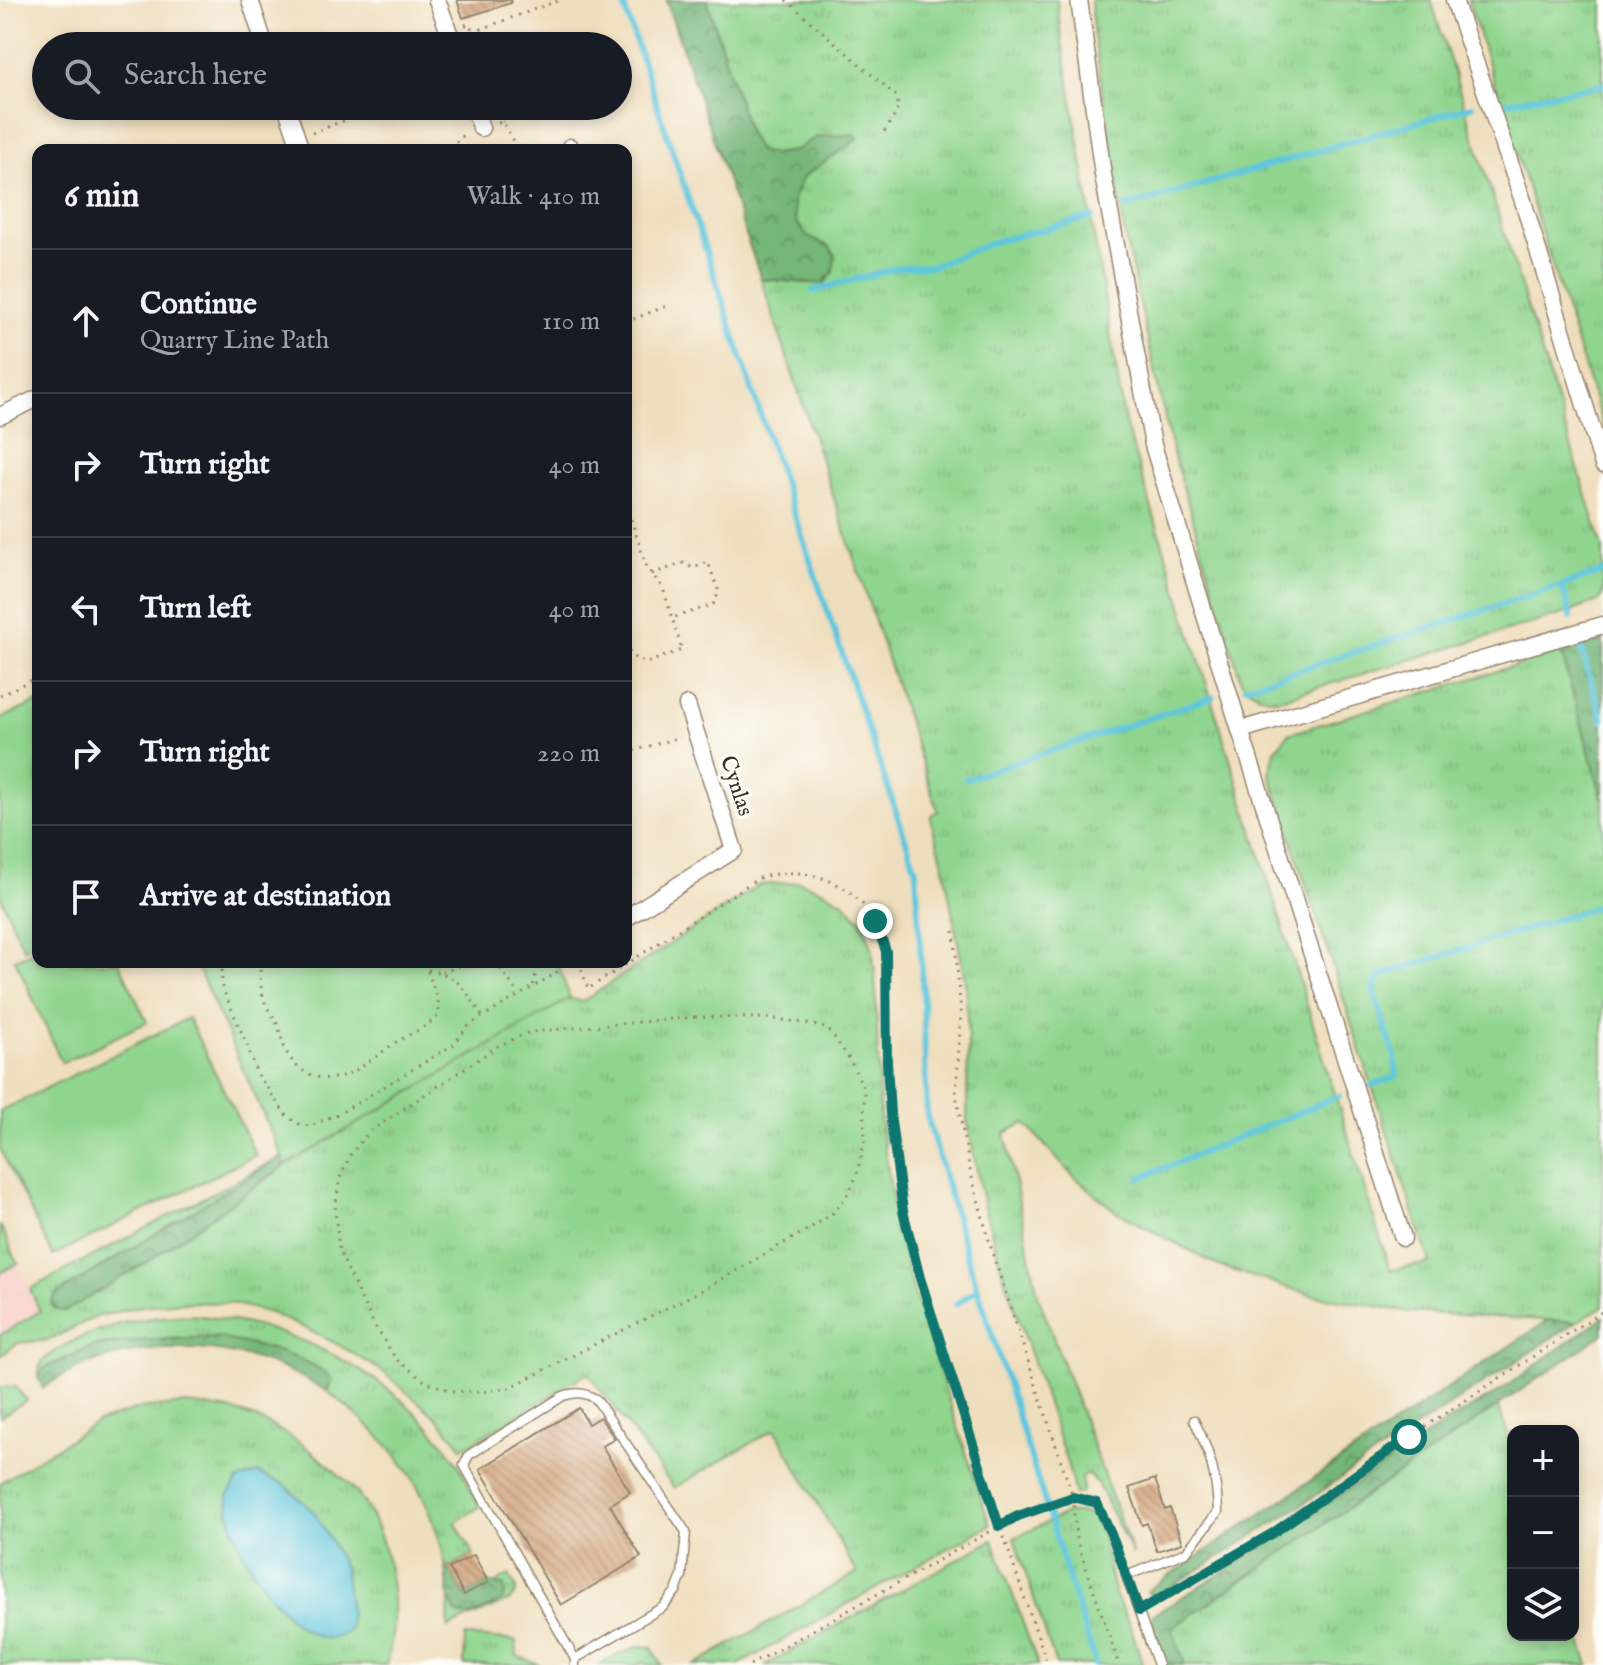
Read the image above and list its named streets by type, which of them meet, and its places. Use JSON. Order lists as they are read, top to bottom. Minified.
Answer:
{"streets":{"street":["Cynlas"]},"page":{"search":"Search here","heading":["6 min","Walk · 410 m"],"list":[["Continue","Quarry Line Path","110 m"],["Turn right","40 m"],["Turn left","40 m"],["Turn right","220 m"],"Arrive at destination"],"map_buttons":["+","−"]}}
